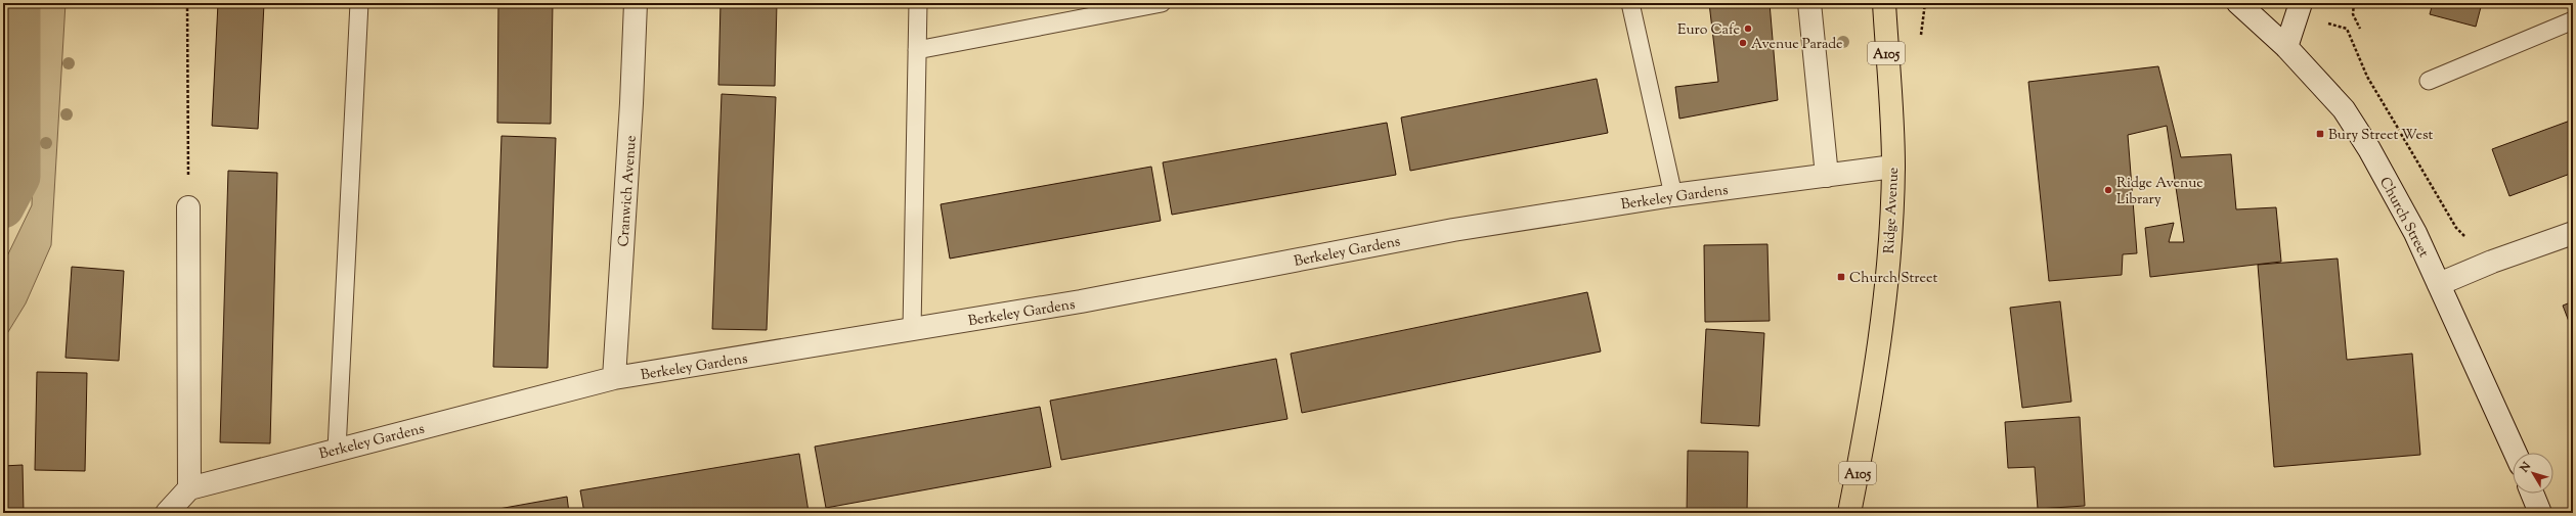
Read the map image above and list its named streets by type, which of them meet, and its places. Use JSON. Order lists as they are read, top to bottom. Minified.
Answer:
{"streets":{"main road":["A105","Ridge Avenue"],"street":["Cranwich Avenue","Berkeley Gardens","Church Street"]},"crossings":[["Cranwich Avenue","Berkeley Gardens"],["Berkeley Gardens","Ridge Avenue"]],"places":{"other":["Euro Cafe","Avenue Parade","Ridge Avenue Library"],"transit":["Bury Street West","Church Street"]},"north":"top left"}
